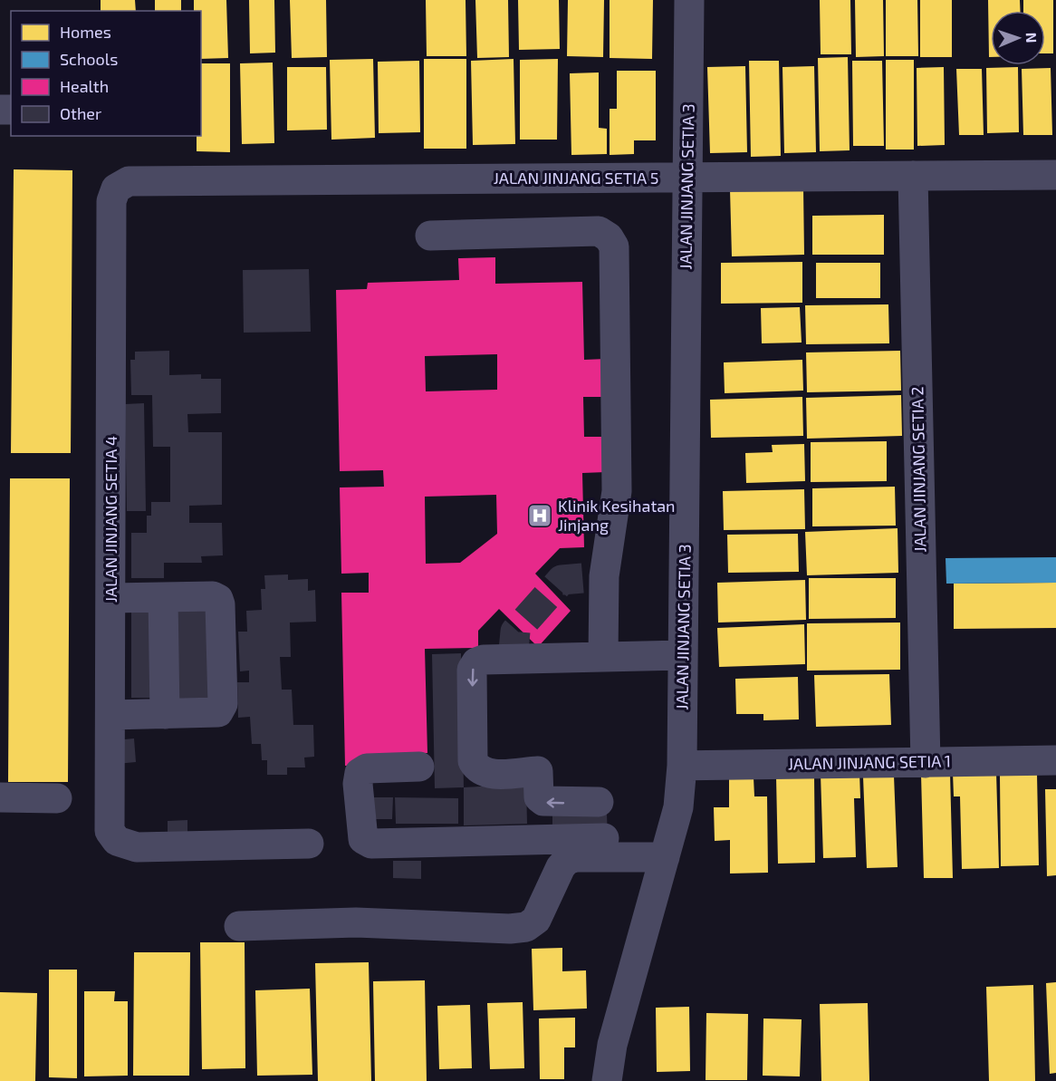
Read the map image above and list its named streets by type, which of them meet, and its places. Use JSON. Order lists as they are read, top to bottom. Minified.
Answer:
{"streets":{"street":["JALAN JINJANG SETIA 5","JALAN JINJANG SETIA 3","JALAN JINJANG SETIA 2","JALAN JINJANG SETIA 4","JALAN JINJANG SETIA 1"]},"crossings":[["JALAN JINJANG SETIA 5","JALAN JINJANG SETIA 3"],["JALAN JINJANG SETIA 5","JALAN JINJANG SETIA 2"],["JALAN JINJANG SETIA 5","JALAN JINJANG SETIA 4"],["JALAN JINJANG SETIA 3","JALAN JINJANG SETIA 1"],["JALAN JINJANG SETIA 2","JALAN JINJANG SETIA 1"]],"places":{"hospital":["Klinik Kesihatan Jinjang"]},"legend":["Homes","Schools","Health","Other"],"north":"right"}
